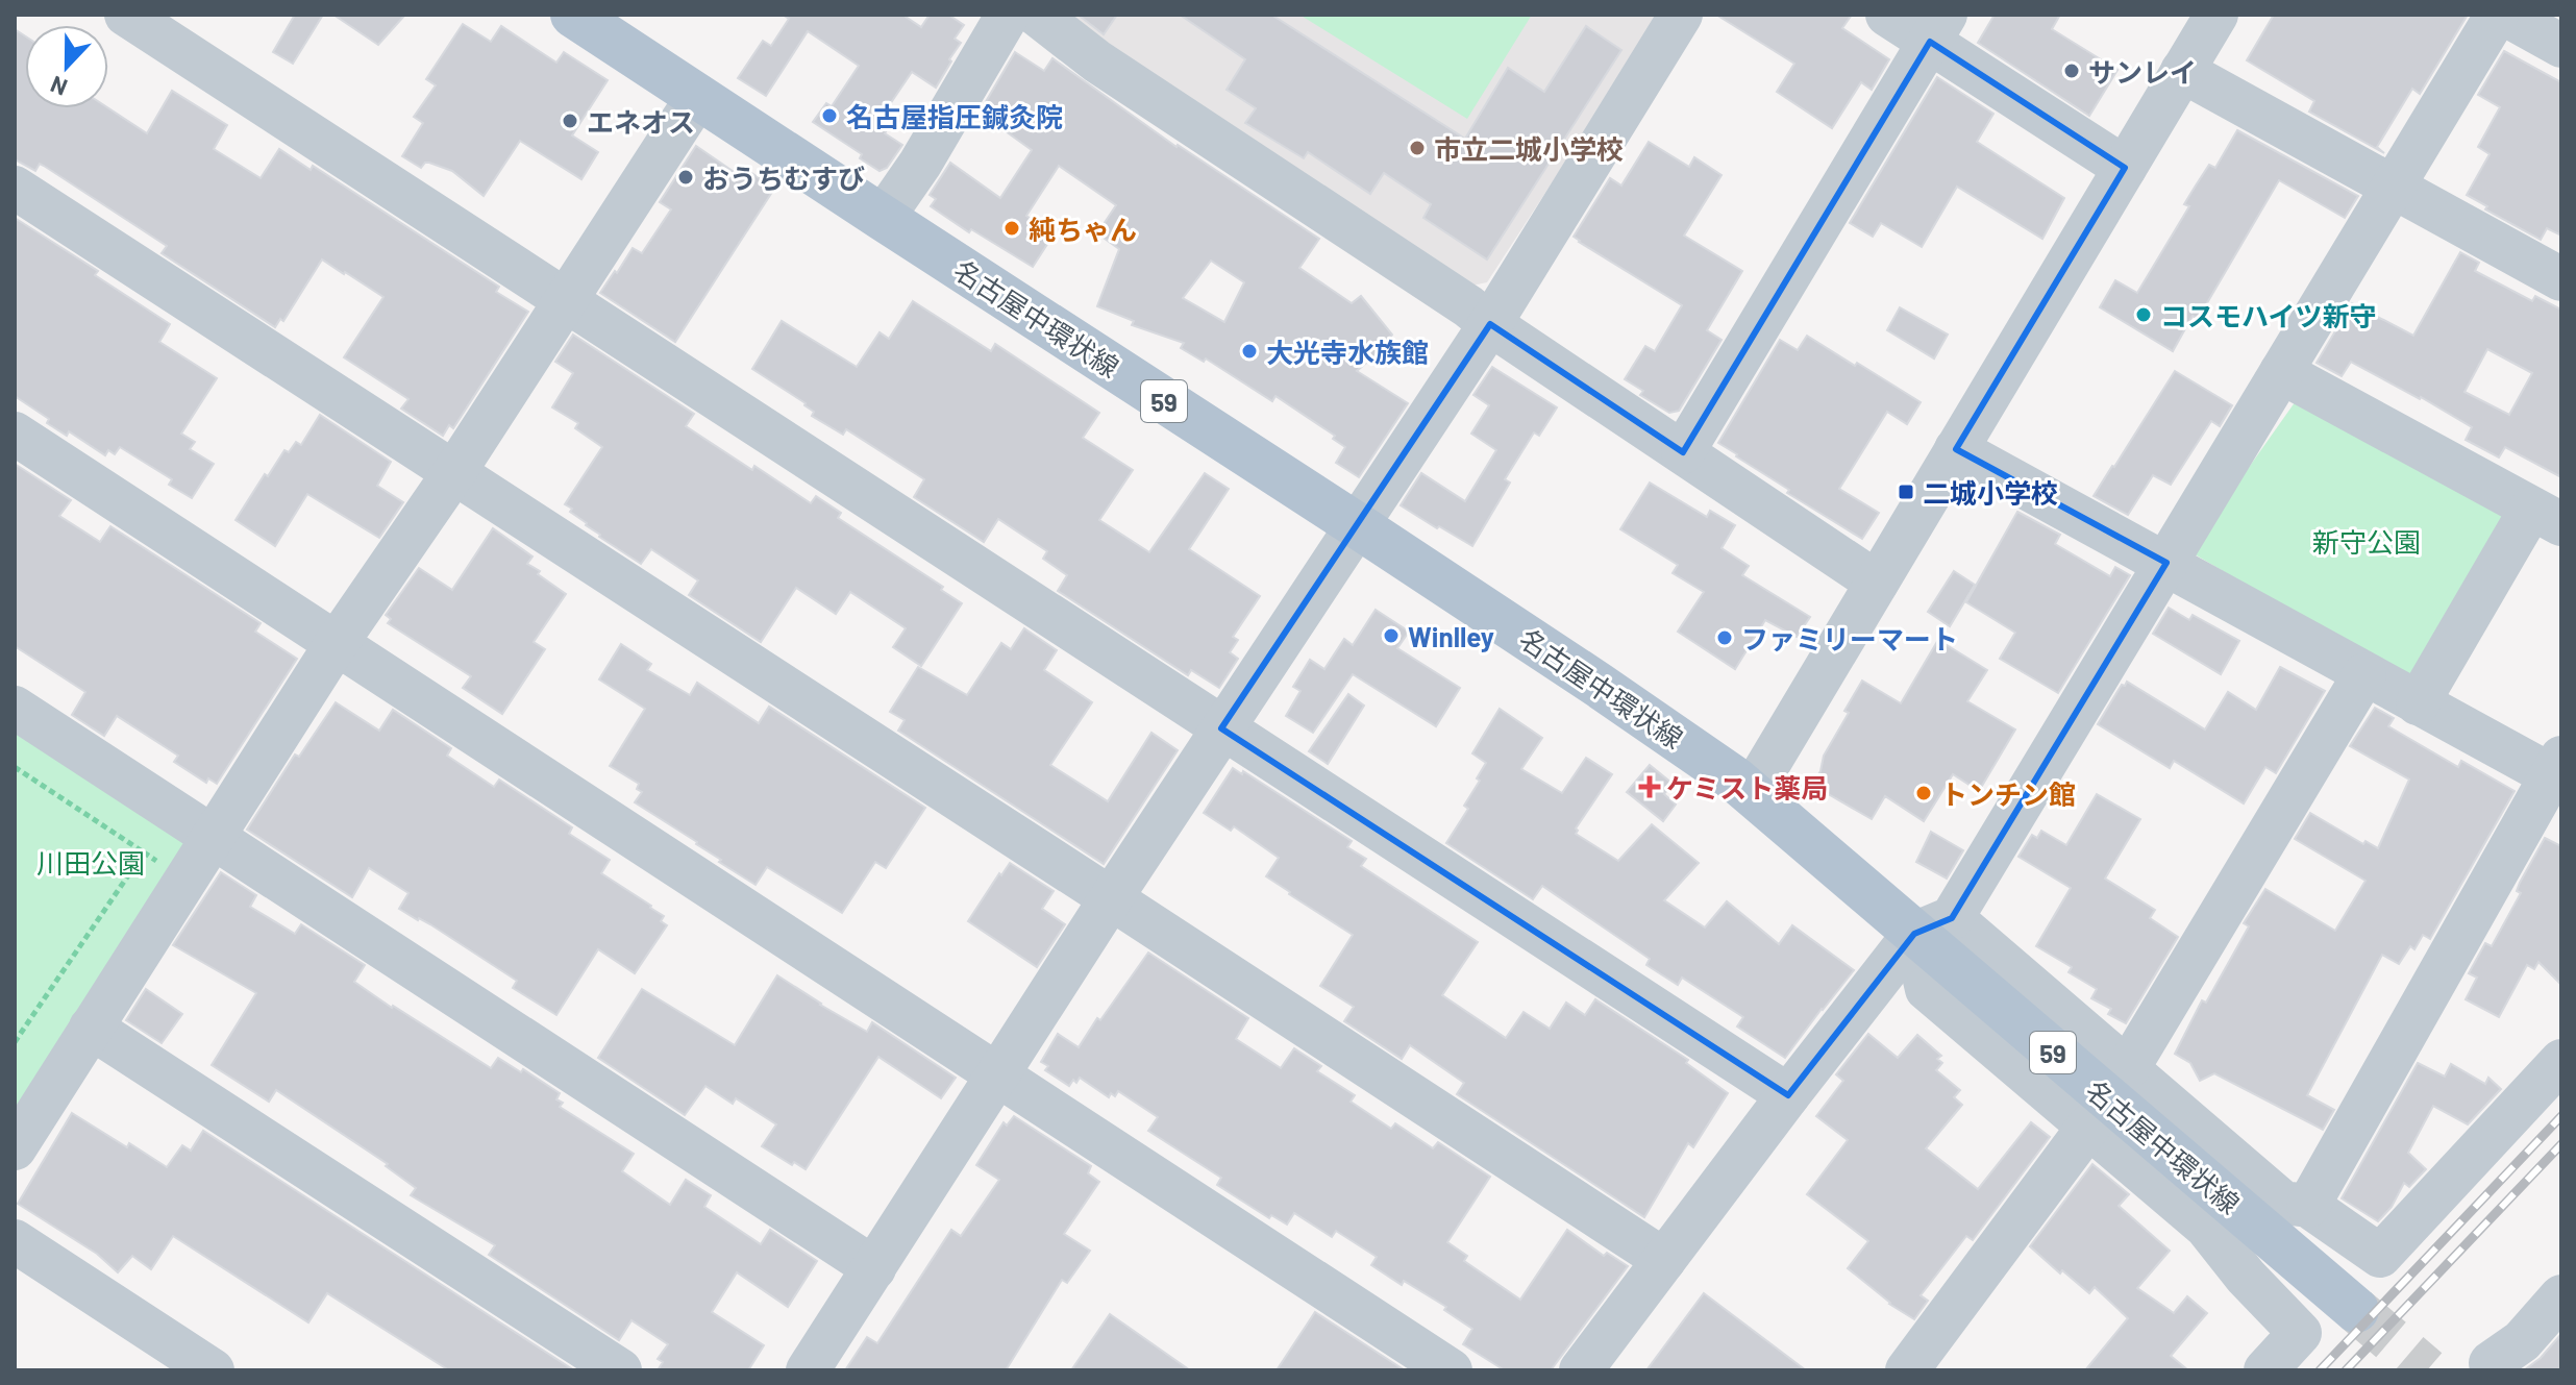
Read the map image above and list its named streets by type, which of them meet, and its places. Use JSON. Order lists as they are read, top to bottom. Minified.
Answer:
{"streets":{"main road":["名古屋中環状線","59"]},"parks":["新守公園","川田公園"],"places":{"other":["サンレイ","名古屋指圧鍼灸院","エネオス","市立二城小学校","おうちむすび","純ちゃん","コスモハイツ新守","大光寺水族館","Winlley","ファミリーマート","トンチン館"],"transit":["二城小学校"],"health":["ケミスト薬局"]},"north":"bottom"}
